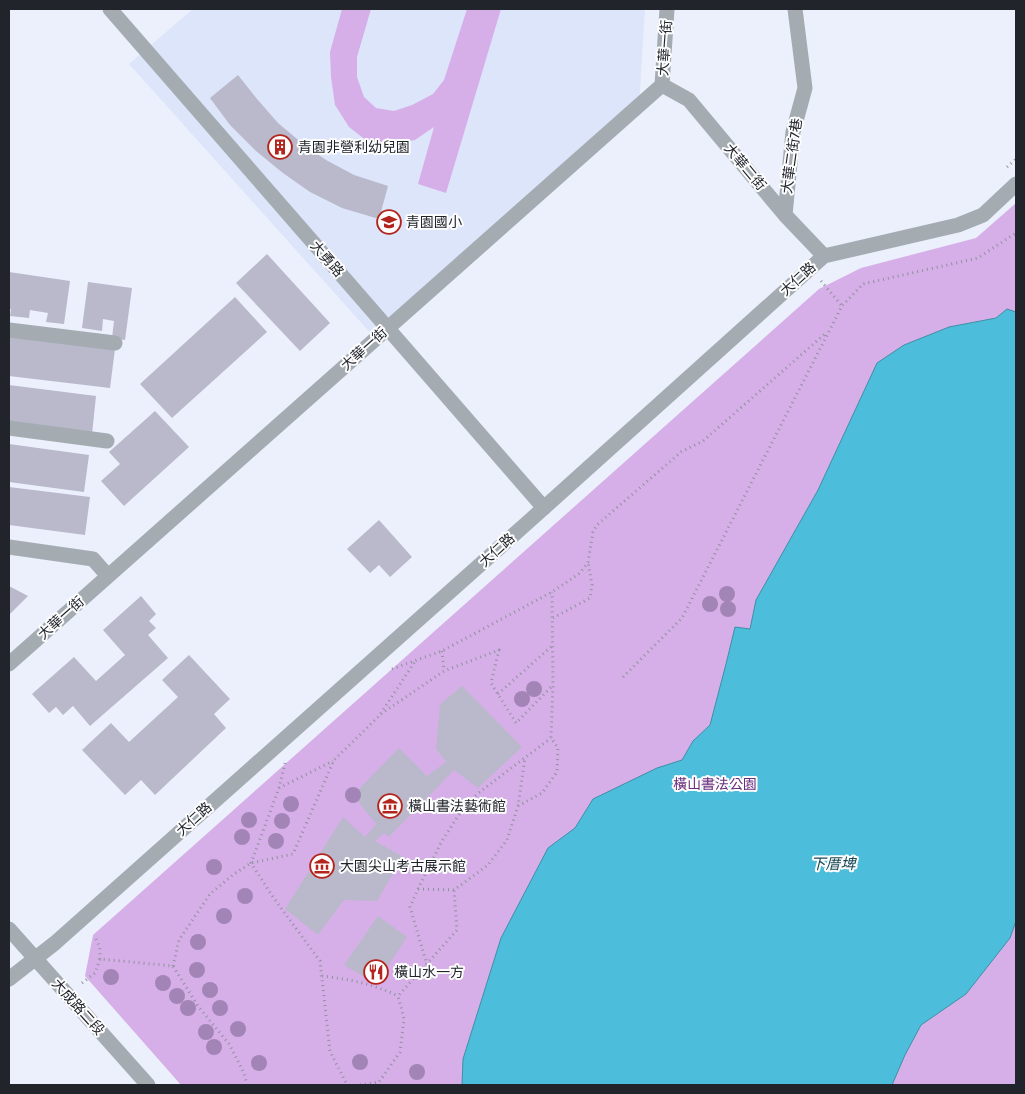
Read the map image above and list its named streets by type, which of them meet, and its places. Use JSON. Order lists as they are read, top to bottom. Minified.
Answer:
{"streets":{"street":["大華一街","大華二街7巷","大華二街","大勇路","大仁路","大成路二段"]},"crossings":[["大華一街","大華二街"],["大華一街","大勇路"],["大華二街7巷","大華二街"],["大華二街","大仁路"],["大勇路","大仁路"],["大仁路","大成路二段"]],"water":["下厝埤"],"parks":["橫山書法公園"],"places":{"building":["青園非營利幼兒園"],"school or university":["青園國小"],"museum":["橫山書法藝術館","大園尖山考古展示館"],"restaurant":["橫山水一方"]}}
